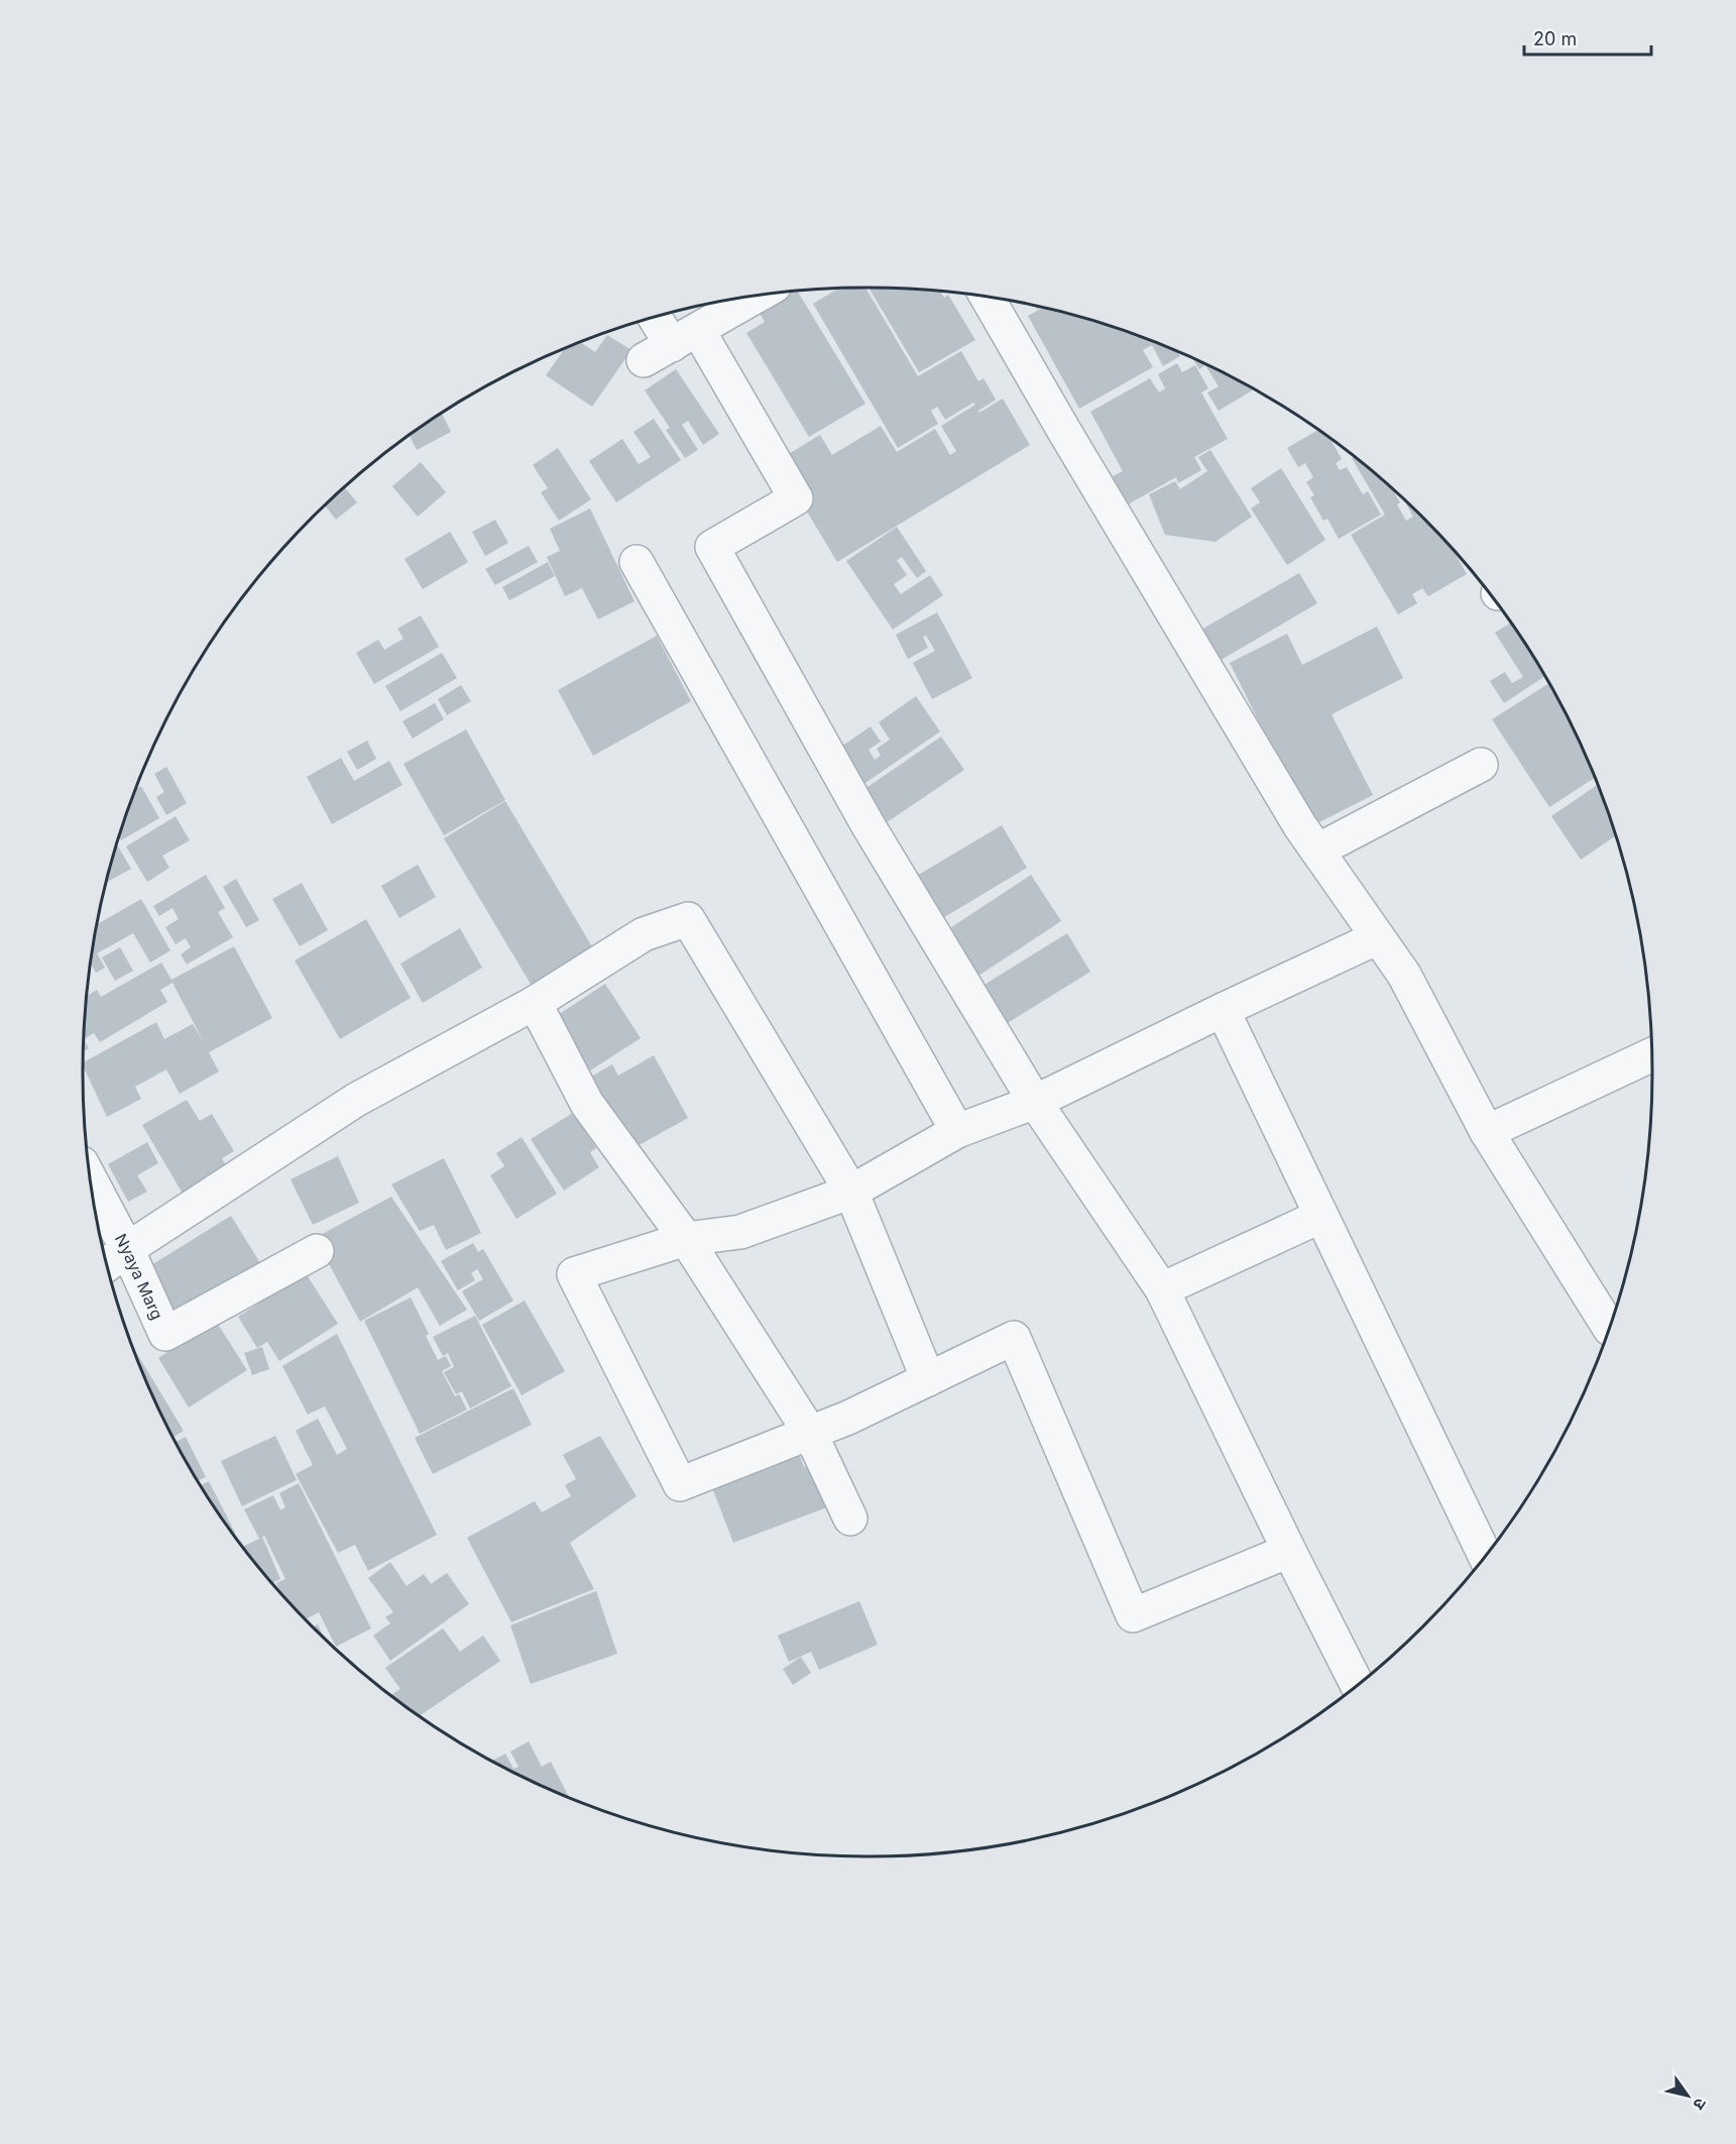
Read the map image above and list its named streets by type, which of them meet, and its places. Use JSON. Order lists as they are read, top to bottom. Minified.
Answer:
{"streets":{"street":["Nyaya Marg"]},"scale_bar":"20 m","north":"bottom right"}
